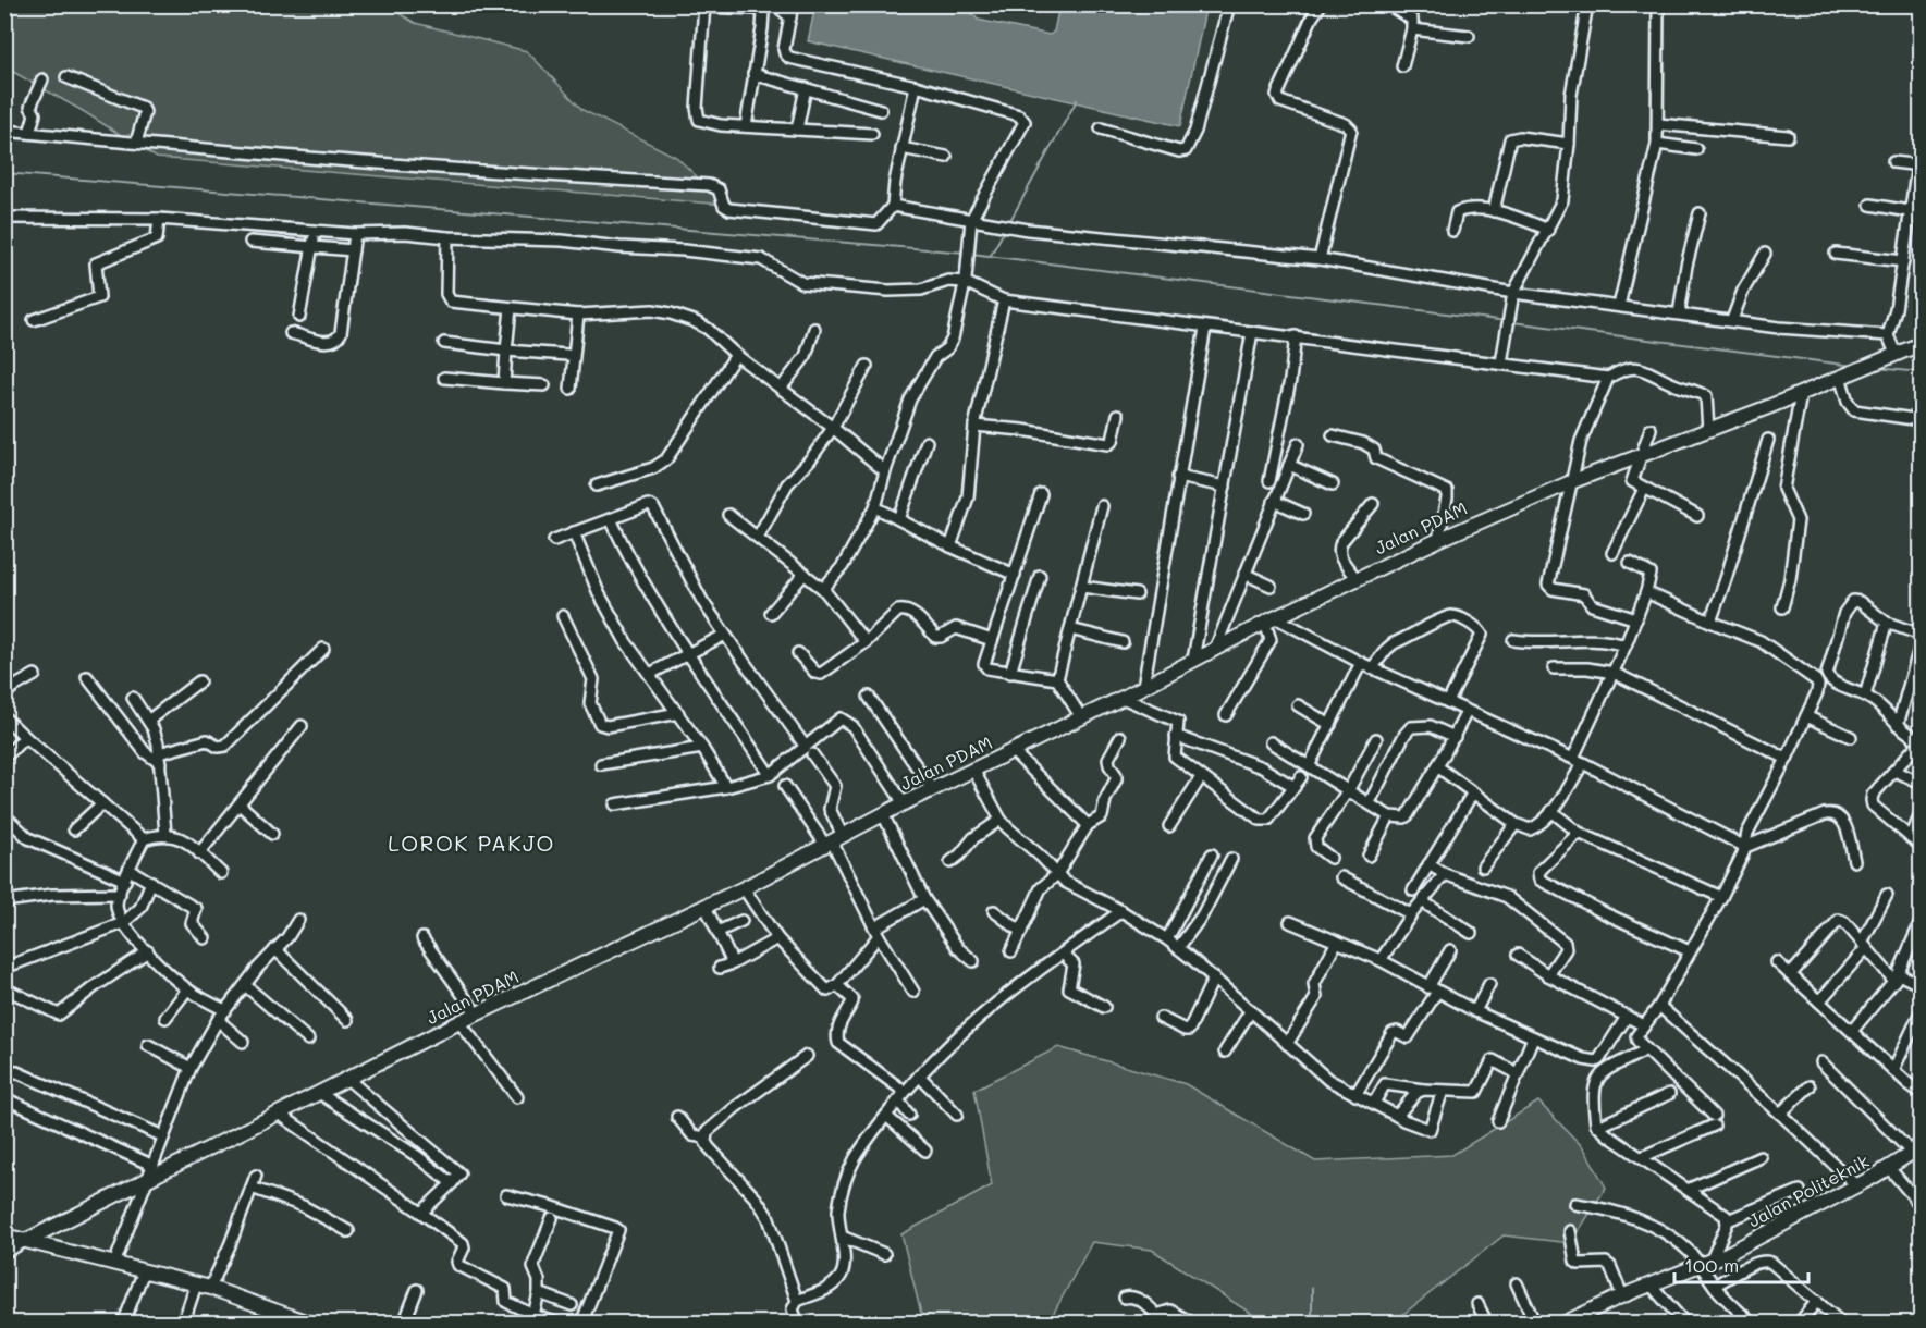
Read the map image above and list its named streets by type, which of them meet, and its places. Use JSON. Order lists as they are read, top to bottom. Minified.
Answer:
{"streets":{"street":["Jalan PDAM","Jalan Politeknik"]},"districts":["LOROK PAKJO"],"scale_bar":"100 m"}
